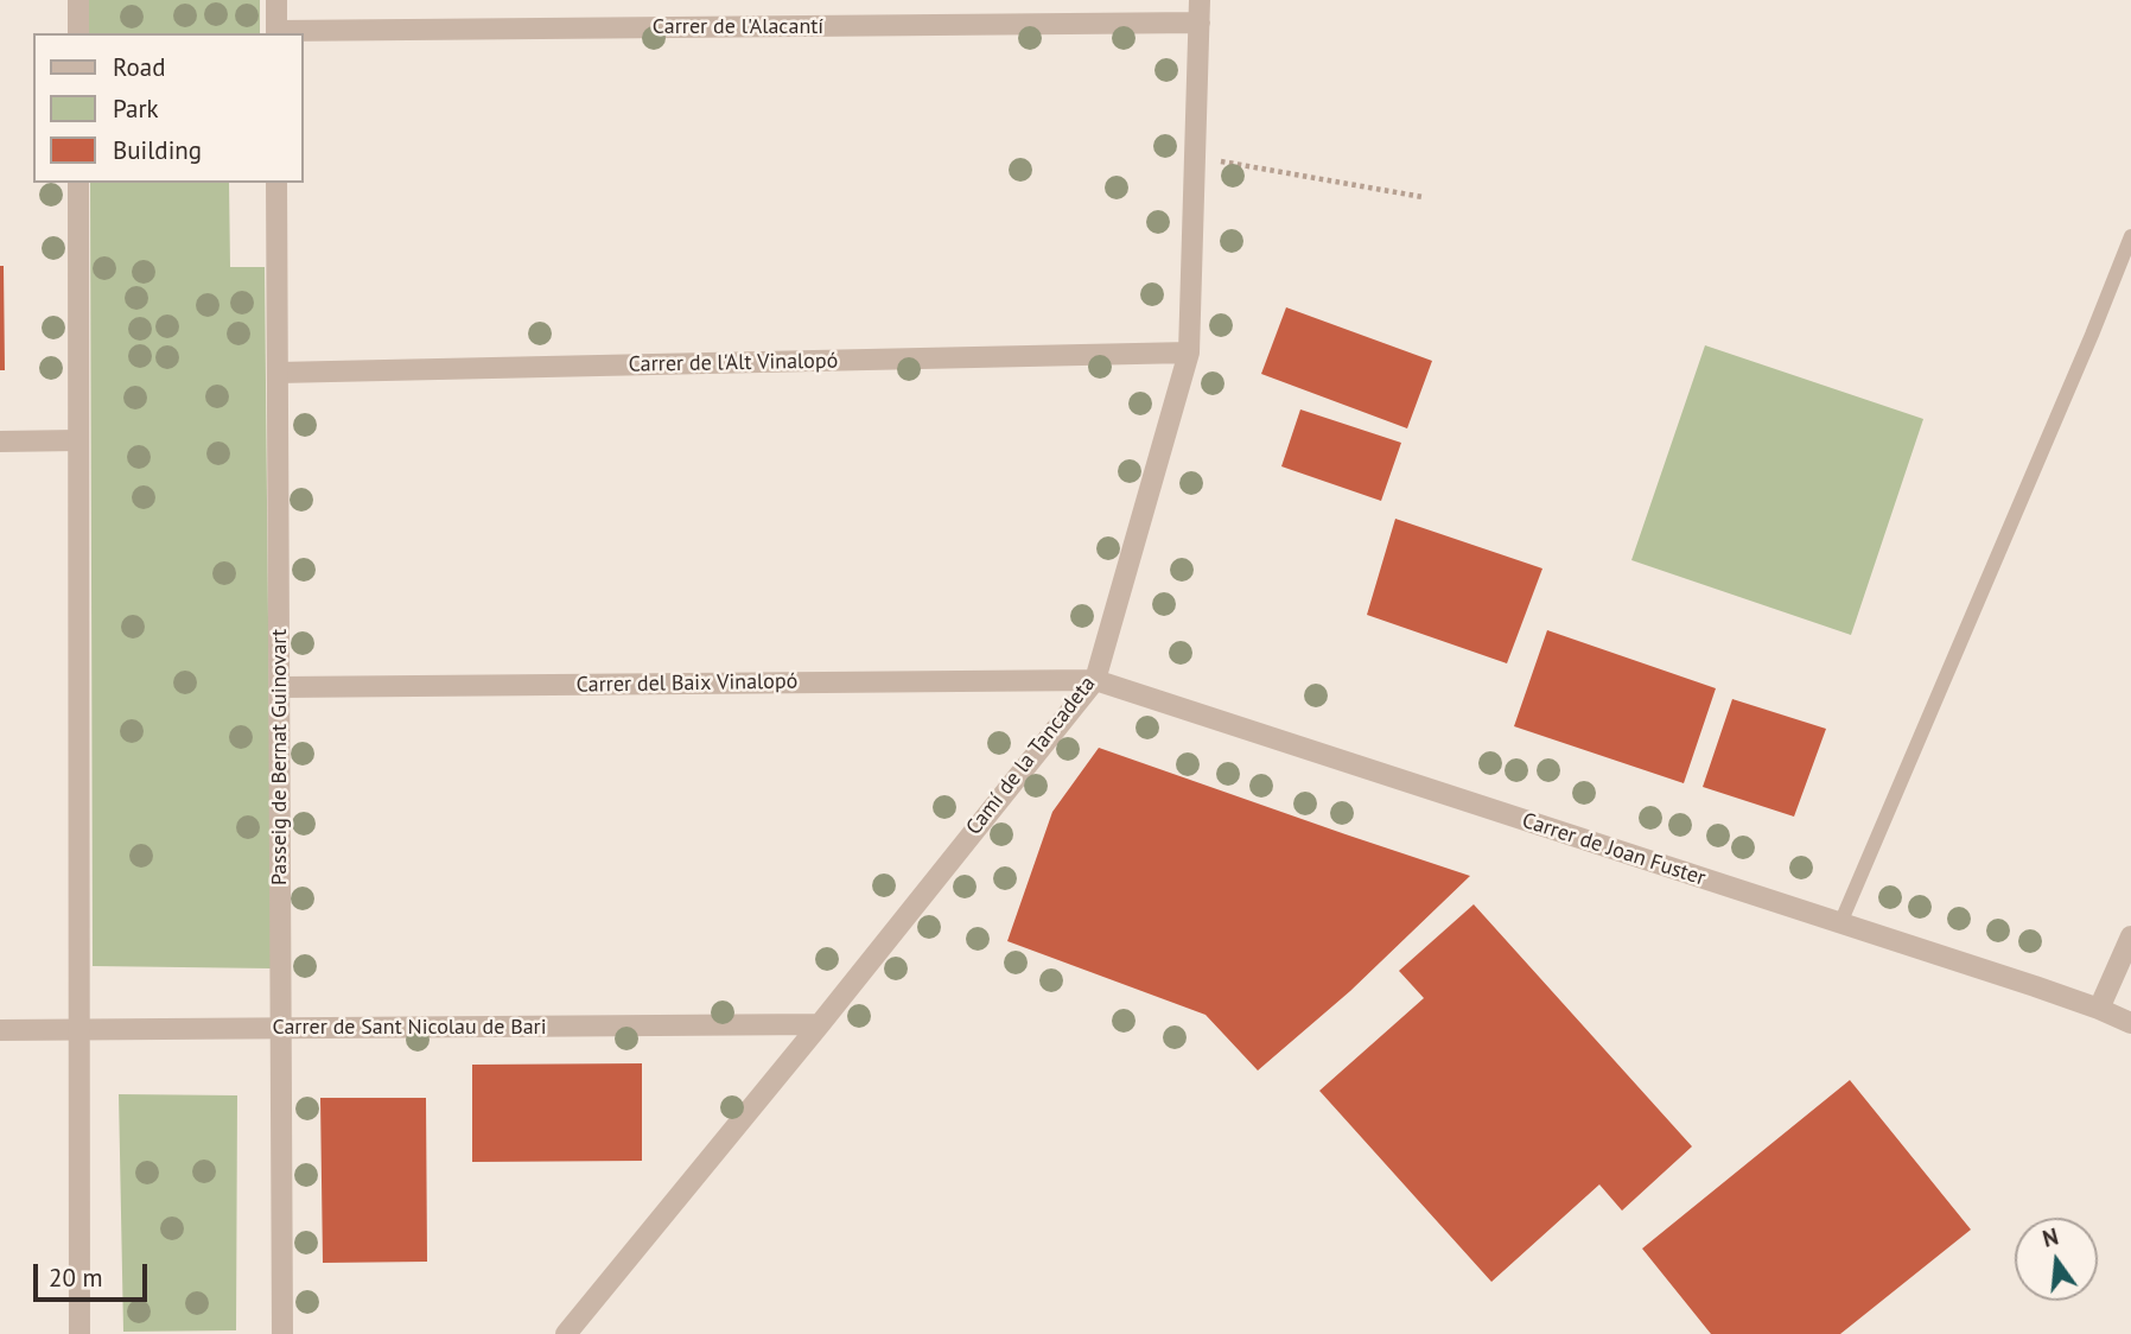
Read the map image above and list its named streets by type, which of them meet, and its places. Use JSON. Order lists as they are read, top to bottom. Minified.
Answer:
{"streets":{"street":["Carrer de l'Alacantí","Carrer de l'Alt Vinalopó","Carrer del Baix Vinalopó","Camí de la Tancadeta","Passeig de Bernat Guinovart","Carrer de Joan Fuster","Carrer de Sant Nicolau de Bari"]},"crossings":[["Carrer de l'Alacantí","Camí de la Tancadeta"],["Carrer de l'Alt Vinalopó","Camí de la Tancadeta"],["Carrer de l'Alt Vinalopó","Passeig de Bernat Guinovart"],["Carrer del Baix Vinalopó","Camí de la Tancadeta"],["Carrer del Baix Vinalopó","Passeig de Bernat Guinovart"],["Carrer del Baix Vinalopó","Carrer de Joan Fuster"],["Camí de la Tancadeta","Carrer de Joan Fuster"],["Camí de la Tancadeta","Carrer de Sant Nicolau de Bari"],["Passeig de Bernat Guinovart","Carrer de Sant Nicolau de Bari"]],"legend":["Road","Park","Building"],"scale_bar":"20 m","north":"top"}
